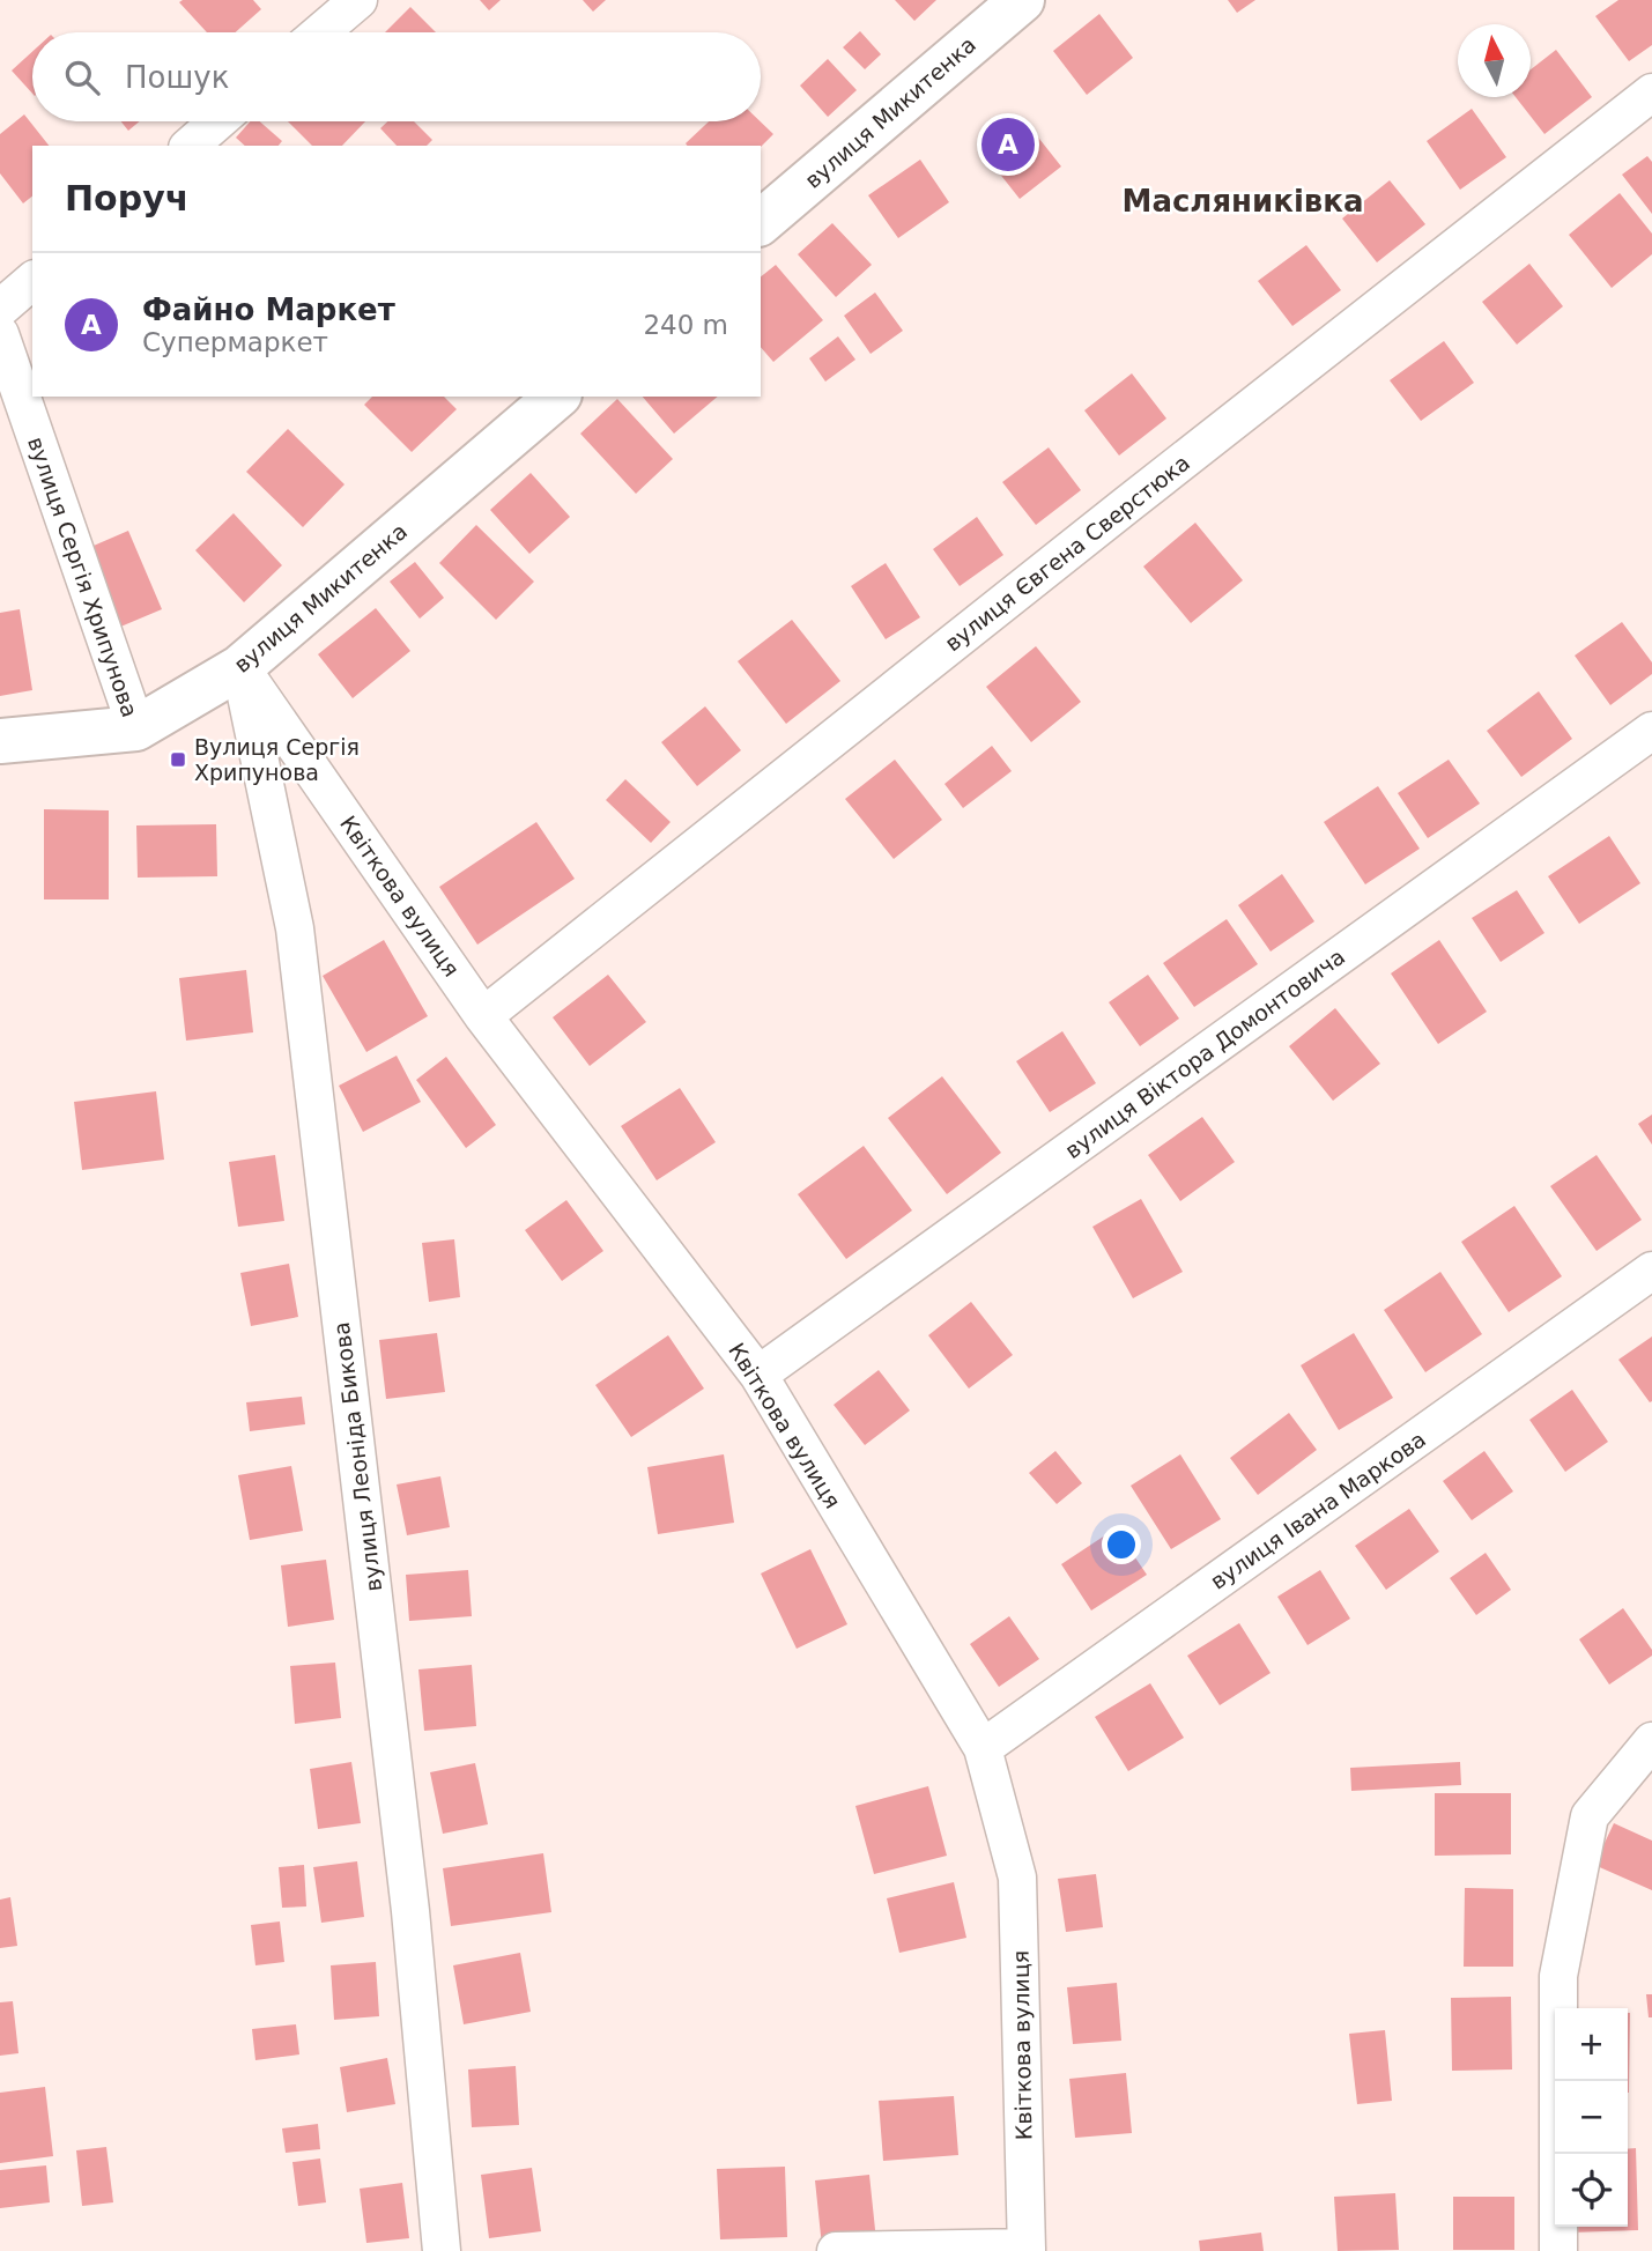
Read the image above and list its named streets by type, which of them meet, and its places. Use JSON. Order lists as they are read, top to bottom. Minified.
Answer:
{"streets":{"street":["вулиця Микитенка","вулиця Євгена Сверстюка","вулиця Сергія Хрипунова","Квіткова вулиця","вулиця Віктора Домонтовича","вулиця Леоніда Бикова","вулиця Івана Маркова"]},"crossings":[["вулиця Микитенка","вулиця Сергія Хрипунова"],["вулиця Микитенка","Квіткова вулиця"],["вулиця Микитенка","вулиця Леоніда Бикова"],["вулиця Євгена Сверстюка","Квіткова вулиця"],["Квіткова вулиця","вулиця Віктора Домонтовича"],["Квіткова вулиця","вулиця Леоніда Бикова"],["Квіткова вулиця","вулиця Івана Маркова"]],"districts":["Масляниківка"],"places":{"transit":["Вулиця Сергія Хрипунова"]},"north":"top","page":{"search":"Пошук","pins":"A","heading":"Поруч","list":[{"mark":"A","name":"Файно Маркет","note":"Супермаркет","value":"240 m"}],"map_buttons":["+","−"]}}
